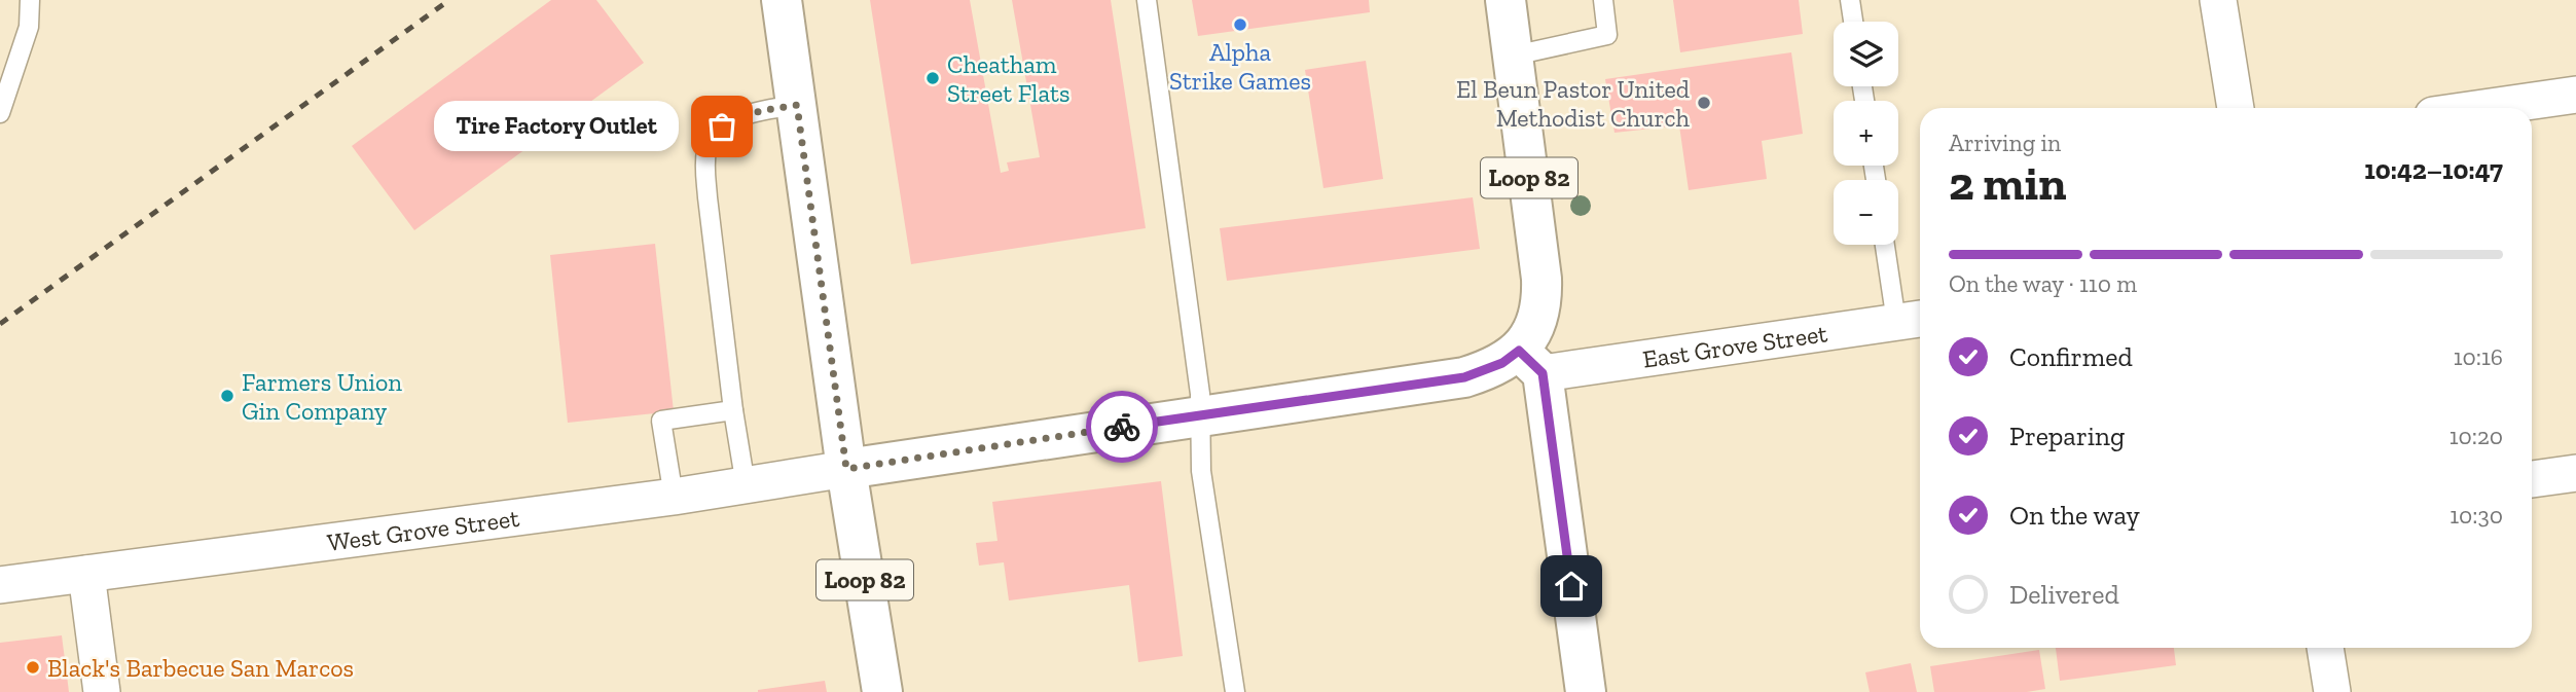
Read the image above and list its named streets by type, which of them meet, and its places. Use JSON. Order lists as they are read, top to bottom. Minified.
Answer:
{"streets":{"main road":["Loop 82","East Grove Street"],"street":["West Grove Street"]},"crossings":[["Loop 82","East Grove Street"],["Loop 82","West Grove Street"],["East Grove Street","West Grove Street"]],"places":["Alpha Strike Games","Cheatham Street Flats","El Beun Pastor United Methodist Church","Tire Factory Outlet","Farmers Union Gin Company","Black's Barbecue San Marcos"],"page":{"map_buttons":["+","−"],"bubble":"Tire Factory Outlet","heading":["2 min","Arriving in","10:42–10:47"],"bar":"On the way · 110 m","list":[["Confirmed","10:16"],["Preparing","10:20"],["On the way","10:30"],"Delivered"]}}
